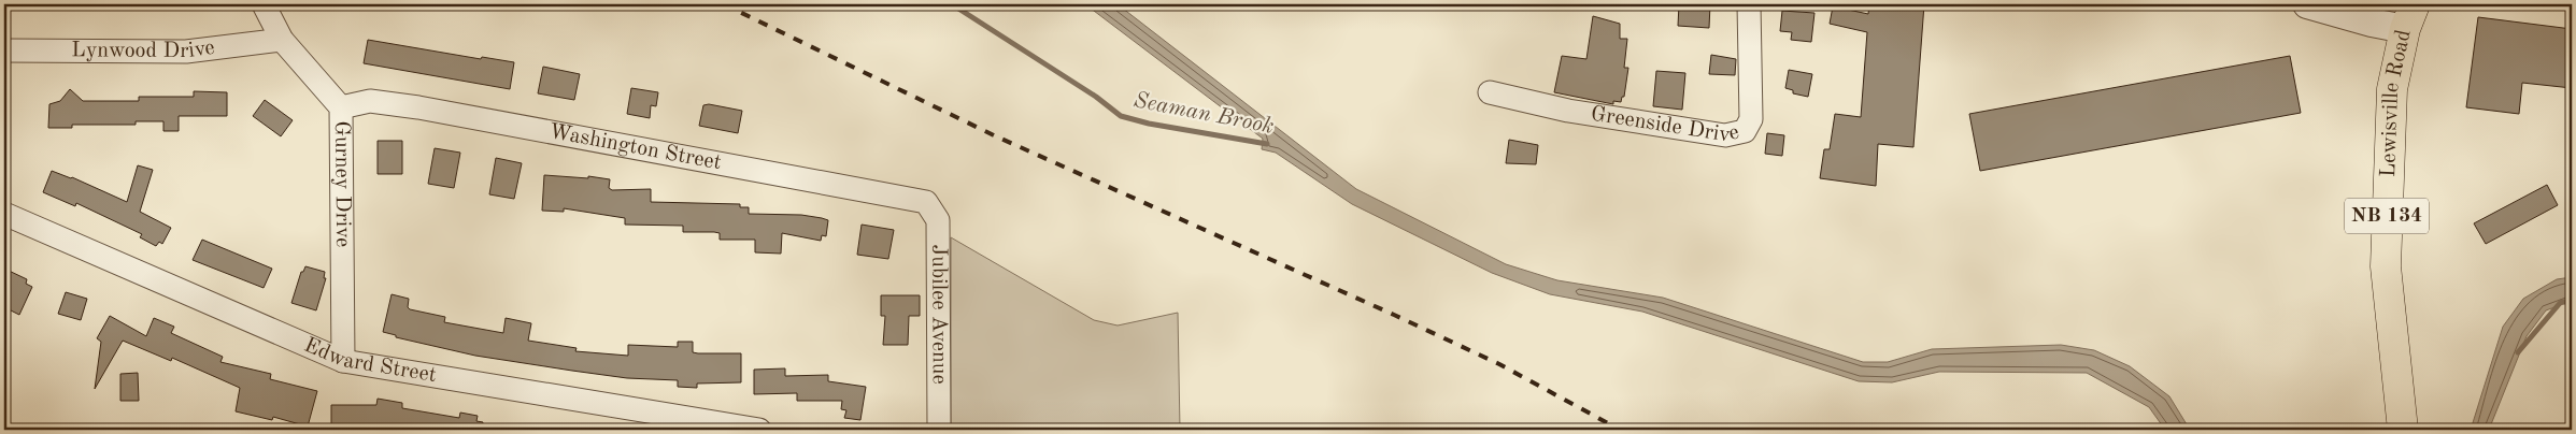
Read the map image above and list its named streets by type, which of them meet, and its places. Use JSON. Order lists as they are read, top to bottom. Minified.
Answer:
{"streets":{"main road":["Lewisville Road","NB 134"],"street":["Lynwood Drive","Greenside Drive","Washington Street","Gurney Drive","Jubilee Avenue","Edward Street"]},"crossings":[["Lynwood Drive","Gurney Drive"],["Washington Street","Gurney Drive"],["Washington Street","Jubilee Avenue"],["Gurney Drive","Edward Street"]],"water":["Seaman Brook"]}
